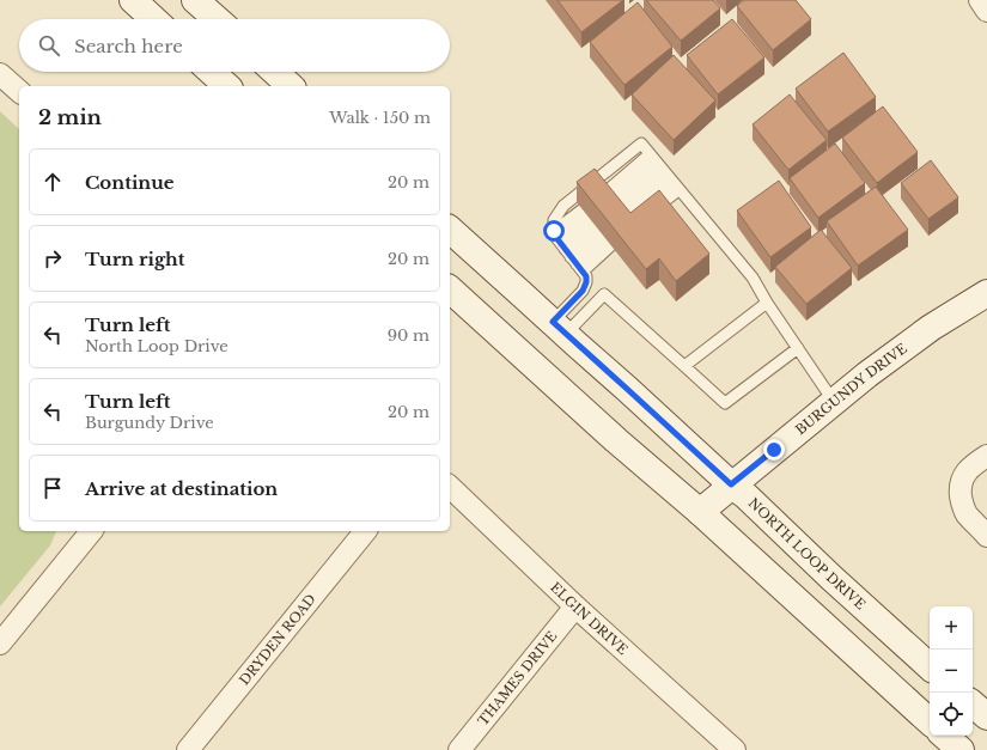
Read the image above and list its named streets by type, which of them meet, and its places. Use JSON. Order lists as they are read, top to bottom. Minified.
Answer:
{"streets":{"main road":["BURGUNDY DRIVE","NORTH LOOP DRIVE"],"street":["ELGIN DRIVE","DRYDEN ROAD","THAMES DRIVE"]},"crossings":[["BURGUNDY DRIVE","NORTH LOOP DRIVE"],["ELGIN DRIVE","THAMES DRIVE"]],"page":{"search":"Search here","heading":["2 min","Walk · 150 m"],"list":[["Continue","20 m"],["Turn right","20 m"],["Turn left","North Loop Drive","90 m"],["Turn left","Burgundy Drive","20 m"],"Arrive at destination"],"map_buttons":["+","−"]}}
